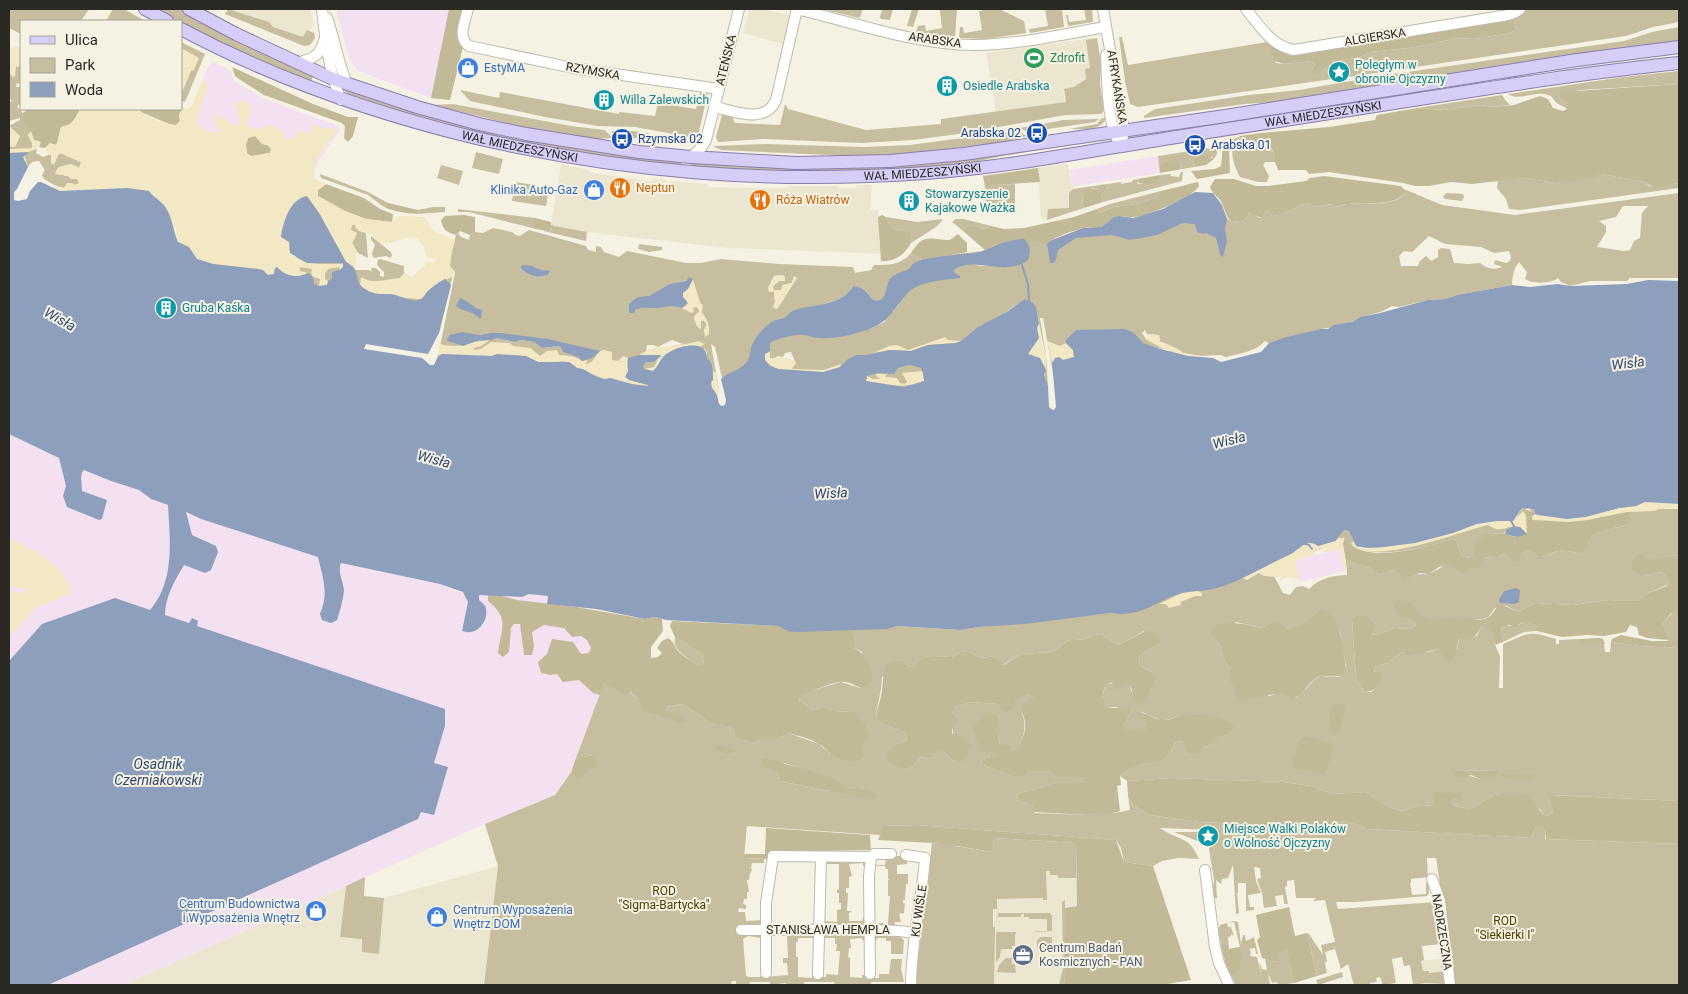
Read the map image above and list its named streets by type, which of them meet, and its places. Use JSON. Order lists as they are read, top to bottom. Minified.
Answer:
{"streets":{"main road":["WAŁ MIEDZESZYŃSKI"],"street":["ALGIERSKA","ARABSKA","ATEŃSKA","RZYMSKA","AFRYKAŃSKA","KU WIŚLE","STANISŁAWA HEMPLA","NADRZECZNA"]},"crossings":[["ARABSKA","AFRYKAŃSKA"],["ATEŃSKA","RZYMSKA"],["ATEŃSKA","WAŁ MIEDZESZYŃSKI"],["AFRYKAŃSKA","WAŁ MIEDZESZYŃSKI"],["KU WIŚLE","STANISŁAWA HEMPLA"]],"water":["Wisła","Osadnik Czerniakowski"],"parks":["ROD \"Sigma-Bartycka\"","ROD \"Siekierki I\""],"places":{"sports":["Zdrofit"],"shop":["EstyMA","Klinika Auto-Gaz","Centrum Budownictwa i Wyposażenia Wnętrz","Centrum Wyposażenia Wnętrz DOM"],"place":["Poległym w obronie Ojczyzny","Miejsce Walki Polaków o Wolność Ojczyzny"],"building":["Osiedle Arabska","Willa Zalewskich","Stowarzyszenie Kajakowe Ważka","Gruba Kaśka"],"bus stop":["Arabska 02","Rzymska 02","Arabska 01"],"restaurant":["Neptun","Róża Wiatrów"],"office":["Centrum Badań Kosmicznych - PAN"]},"legend":["Ulica","Park","Woda"]}
